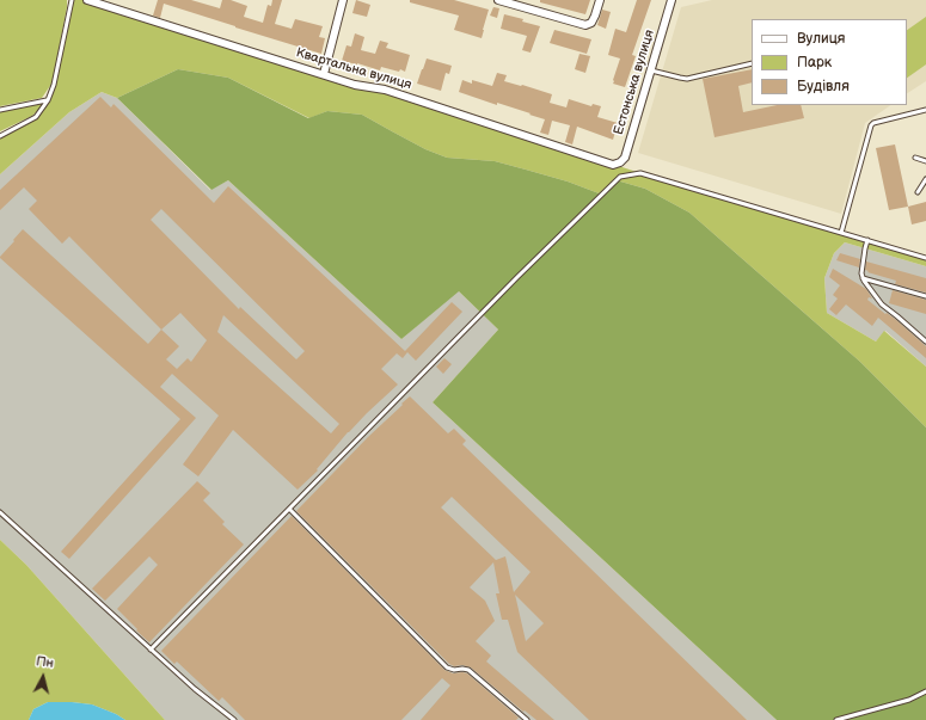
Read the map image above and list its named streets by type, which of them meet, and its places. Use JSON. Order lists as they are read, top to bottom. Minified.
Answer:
{"streets":{"street":["Квартальна вулиця","Естонська вулиця"]},"crossings":[["Квартальна вулиця","Естонська вулиця"]],"legend":["Вулиця","Парк","Будівля"],"north":"top"}
